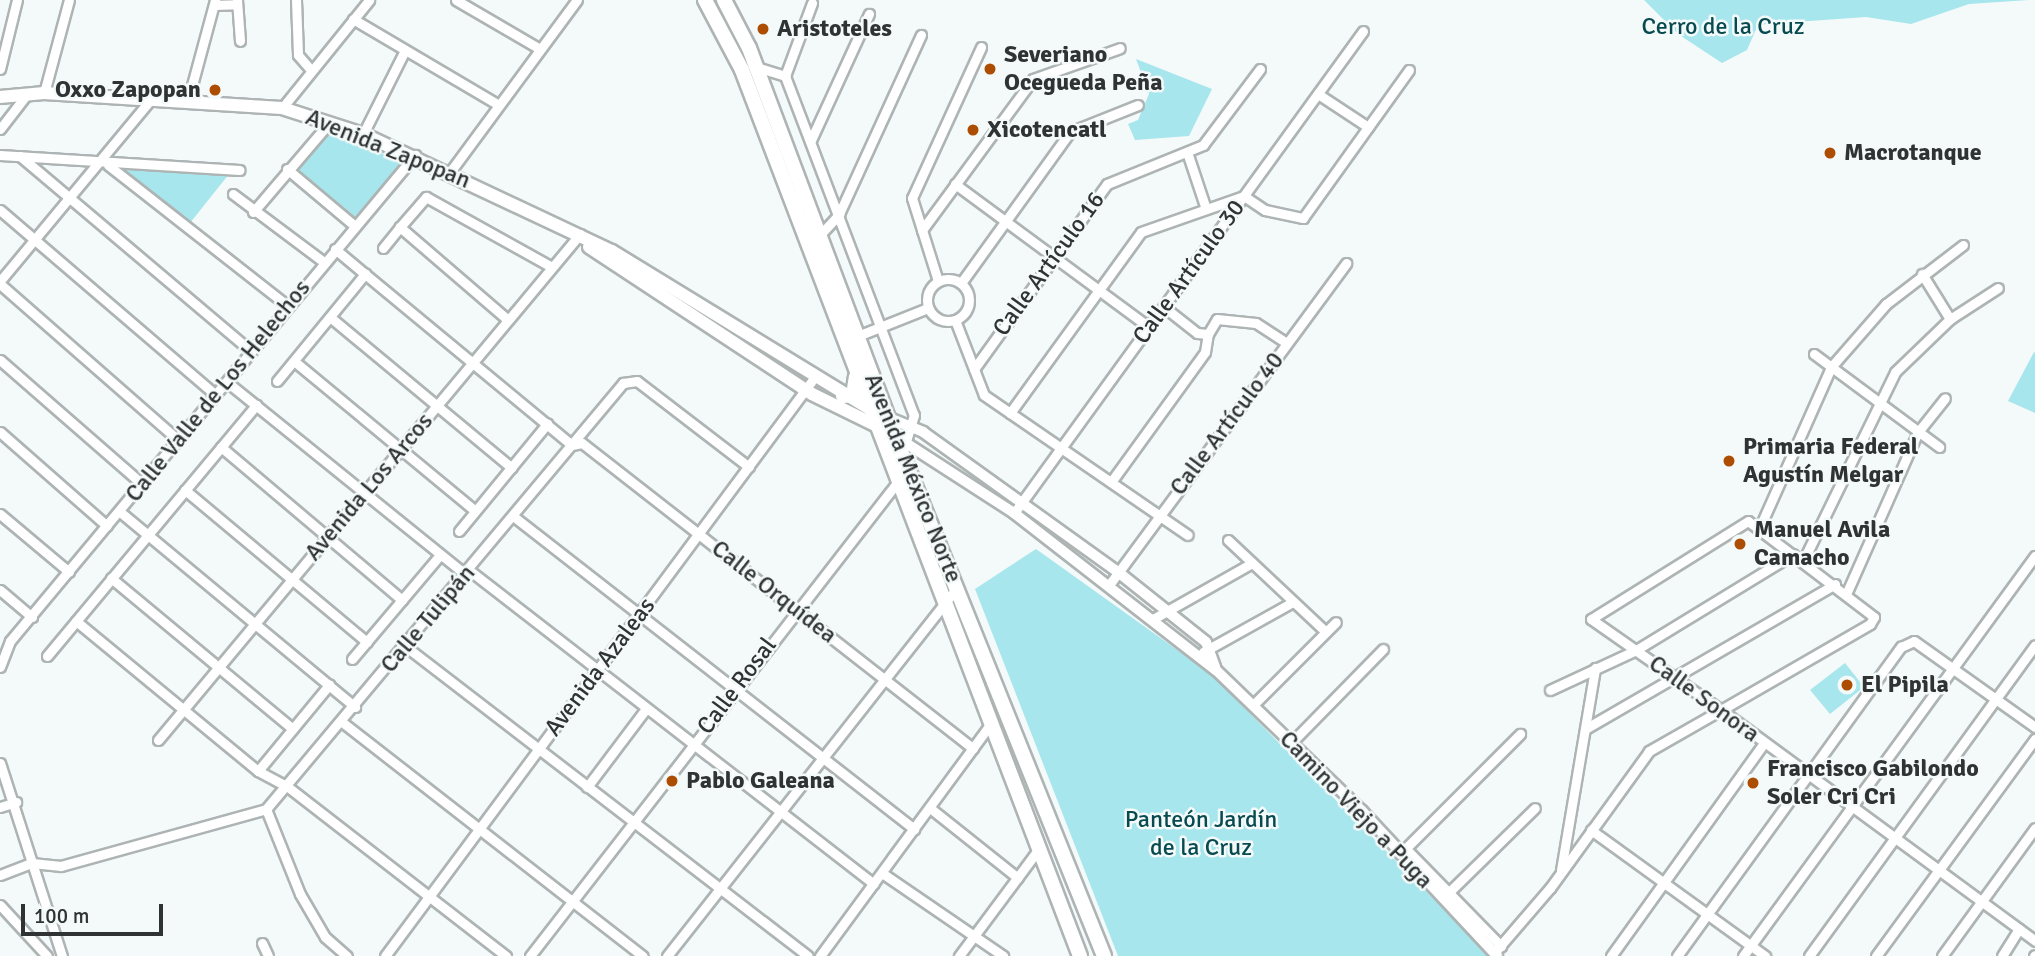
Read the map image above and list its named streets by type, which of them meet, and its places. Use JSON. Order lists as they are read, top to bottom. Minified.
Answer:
{"streets":{"main road":["Avenida Zapopan","Avenida México Norte"],"street":["Calle Artículo 16","Calle Artículo 30","Calle Valle de Los Helechos","Calle Artículo 40","Avenida Los Arcos","Calle Orquídea","Calle Tulipán","Avenida Azaleas","Calle Rosal","Calle Sonora","Camino Viejo a Puga"]},"crossings":[["Avenida Zapopan","Calle Valle de Los Helechos"],["Avenida Zapopan","Avenida México Norte"],["Avenida Zapopan","Avenida Los Arcos"],["Avenida Zapopan","Avenida Azaleas"],["Avenida Zapopan","Camino Viejo a Puga"],["Calle Artículo 30","Camino Viejo a Puga"],["Calle Valle de Los Helechos","Calle Orquídea"],["Calle Artículo 40","Camino Viejo a Puga"],["Avenida México Norte","Calle Rosal"],["Avenida México Norte","Camino Viejo a Puga"],["Avenida Los Arcos","Calle Orquídea"],["Calle Orquídea","Calle Tulipán"],["Calle Orquídea","Avenida Azaleas"],["Calle Orquídea","Calle Rosal"],["Calle Tulipán","Avenida Azaleas"]],"parks":["Cerro de la Cruz","Panteón Jardín de la Cruz"],"places":["Aristoteles","Severiano Ocegueda Peña","Oxxo Zapopan","Xicotencatl","Macrotanque","Primaria Federal Agustín Melgar","Manuel Avila Camacho","El Pipila","Pablo Galeana","Francisco Gabilondo Soler Cri Cri"],"scale_bar":"100 m"}
